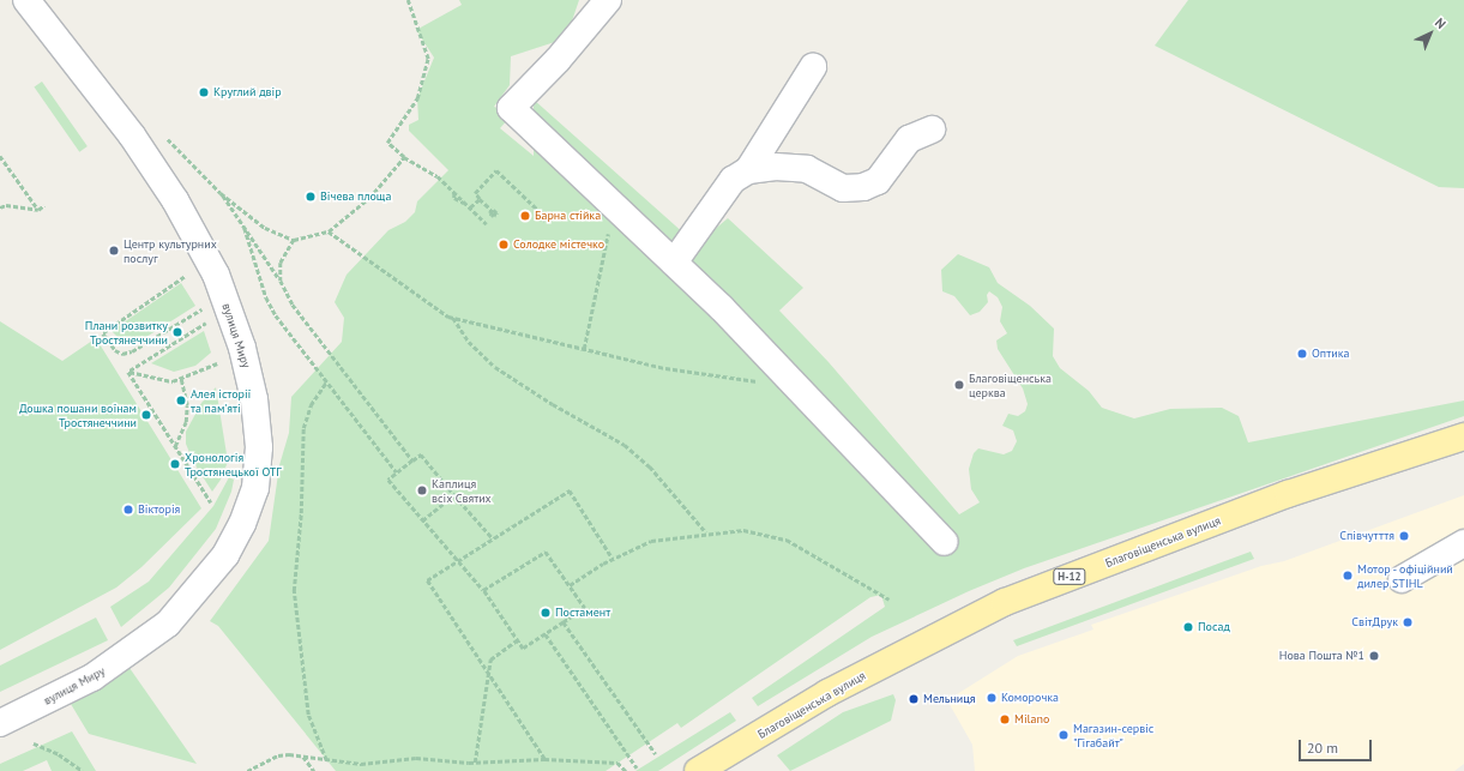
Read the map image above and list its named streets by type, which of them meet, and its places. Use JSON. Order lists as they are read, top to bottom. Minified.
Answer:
{"streets":{"main road":["Благовіщенська вулиця","Н-12"],"street":["вулиця Миру"]},"places":["Круглий двір","Вічева площа","Барна стійка","Солодке містечко","Центр культурних послуг","Плани розвитку Тростянеччини","Оптика","Благовіщенська церква","Алея історії та пам'яті","Дошка пошани воїнам Тростянеччини","Хронологія Тростянецької ОТГ","Каплиця всіх Святих","Вікторія","Співчутття","Мотор - офіційний дилер STIHL","Постамент","СвітДрук","Посад","Нова Пошта №1","Коморочка","Мельниця","Milano","Магазин-сервіс \"Гігабайт\""],"scale_bar":"20 m","north":"top right"}
